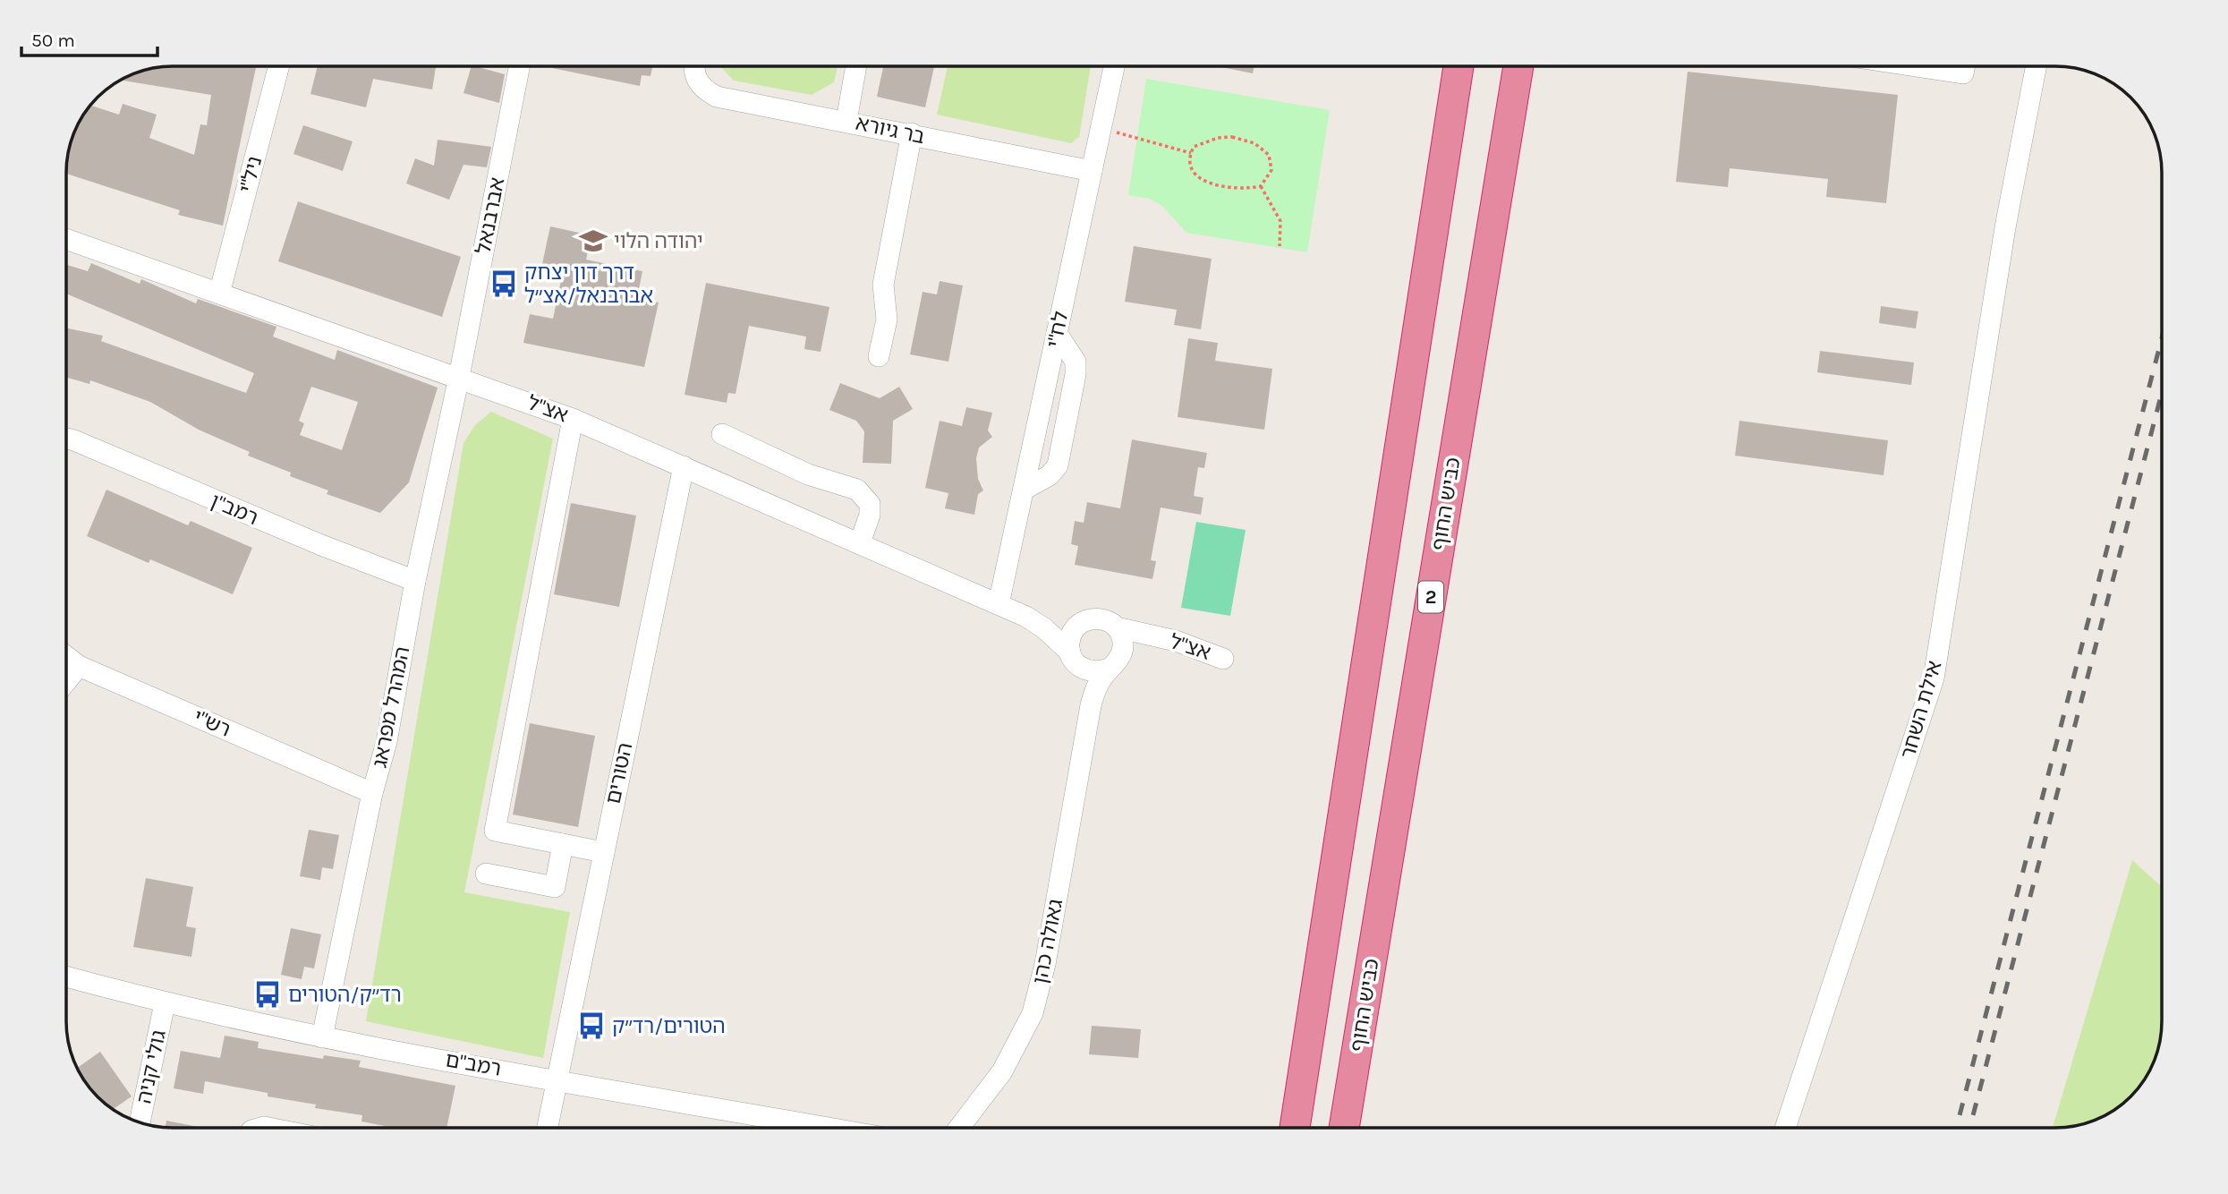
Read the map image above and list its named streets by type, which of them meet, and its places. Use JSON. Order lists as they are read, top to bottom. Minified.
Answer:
{"streets":{"highway":["כביש החוף","2"],"street":["בר גיורא","ניל\"י","אברבנאל","לח\"י","אצ\"ל","רמב\"ן","המהרל מפראג","אילת השחר","רש\"י","הטורים","גאולה כהן","רמב\"ם","גולי קניה"]},"crossings":[["בר גיורא","לח\"י"],["ניל\"י","אצ\"ל"],["אברבנאל","אצ\"ל"],["אברבנאל","המהרל מפראג"],["לח\"י","אצ\"ל"],["אצ\"ל","המהרל מפראג"],["אצ\"ל","הטורים"],["אצ\"ל","גאולה כהן"],["רמב\"ן","המהרל מפראג"],["המהרל מפראג","רש\"י"],["המהרל מפראג","רמב\"ם"],["הטורים","רמב\"ם"],["רמב\"ם","גולי קניה"]],"places":{"school or university":["יהודה הלוי"],"bus stop":["דרך דון יצחק אברבנאל/אצ״ל","רד״ק/הטורים","הטורים/רד״ק"]},"scale_bar":"50 m"}
